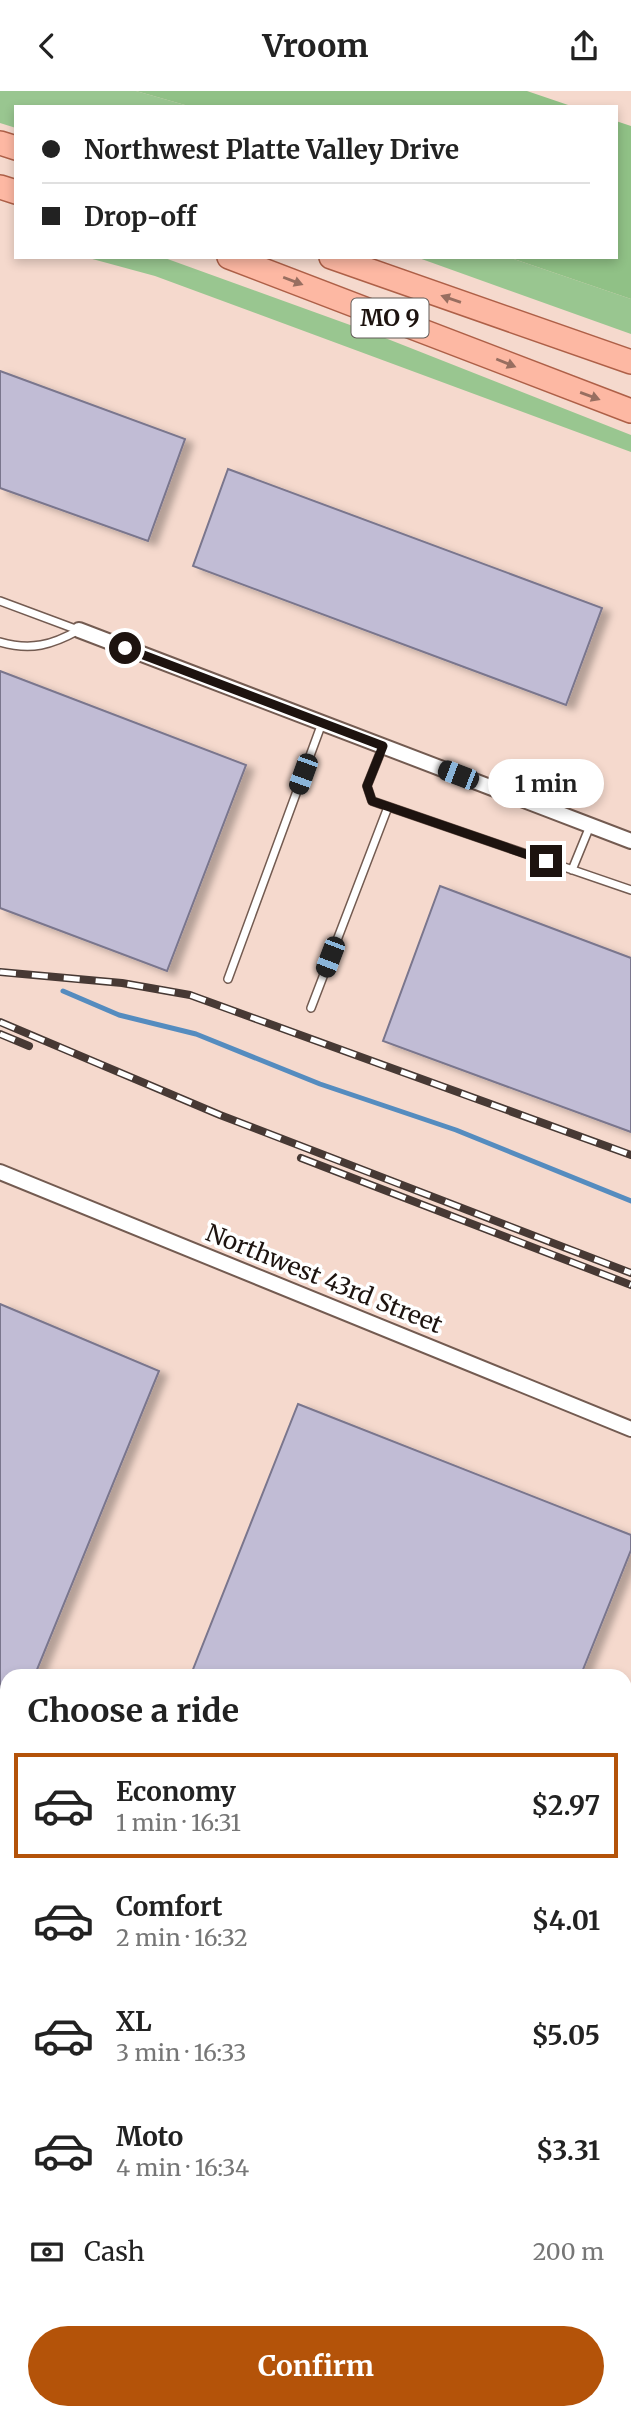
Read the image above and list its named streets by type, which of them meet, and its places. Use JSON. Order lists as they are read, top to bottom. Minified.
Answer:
{"streets":{"main road":["MO 9"],"street":["Northwest 43rd Street"]},"page":{"header":"Vroom","banner":["Northwest Platte Valley Drive","Drop-off"],"bubble":"1 min","heading":"Choose a ride","list":[{"name":"Economy","note":"1 min · 16:31","value":"$2.97"},{"name":"Comfort","note":"2 min · 16:32","value":"$4.01"},{"name":"XL","note":"3 min · 16:33","value":"$5.05"},{"name":"Moto","note":"4 min · 16:34","value":"$3.31"}],"pay":["Cash","200 m"],"buttons":"Confirm"}}
